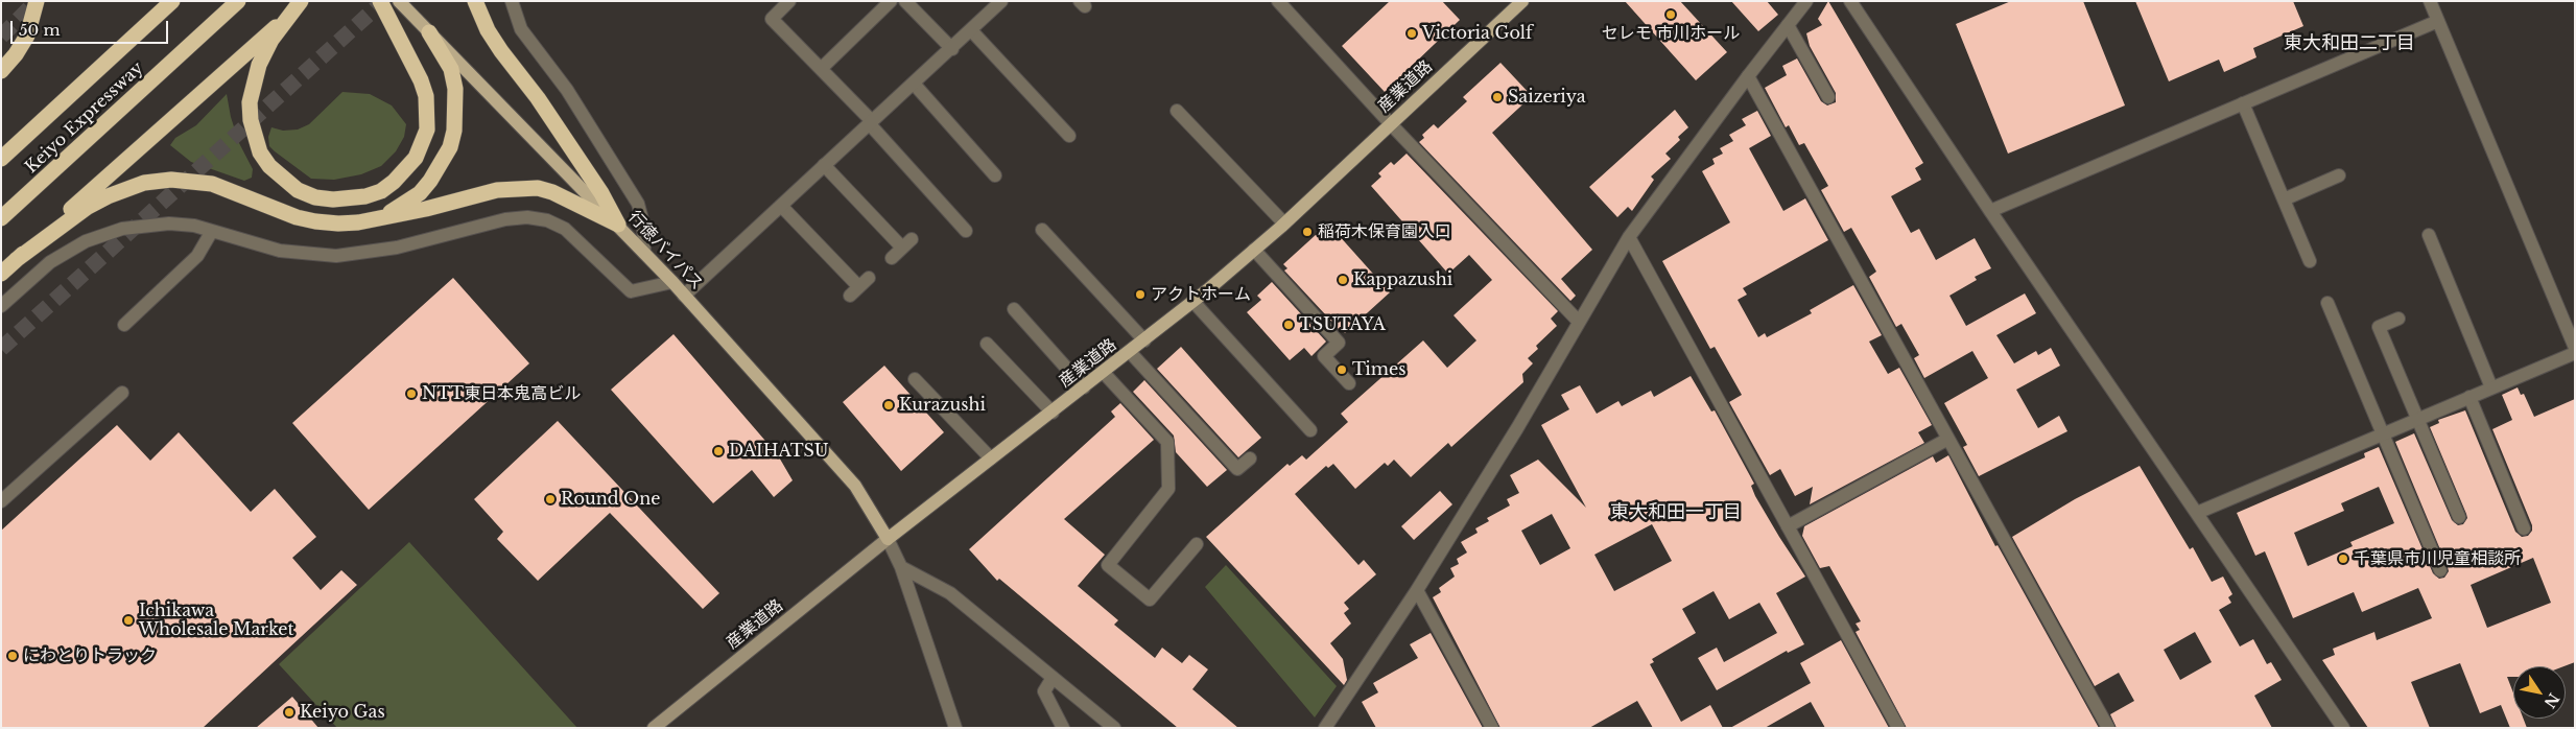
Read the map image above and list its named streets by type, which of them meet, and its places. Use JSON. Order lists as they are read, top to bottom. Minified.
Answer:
{"streets":{"highway":["Keiyo Expressway"],"main road":["産業道路","行徳バイパス"]},"crossings":[["産業道路","行徳バイパス"]],"districts":["東大和田二丁目","東大和田一丁目"],"places":["セレモ 市川ホール","Victoria Golf","Saizeriya","稲荷木保育園入口","Kappazushi","アクトホーム","TSUTAYA","Times","NTT東日本鬼高ビル","Kurazushi","DAIHATSU","Round One","千葉県市川児童相談所","Ichikawa Wholesale Market","にわとりトラック","Keiyo Gas"],"scale_bar":"50 m","north":"bottom right"}
